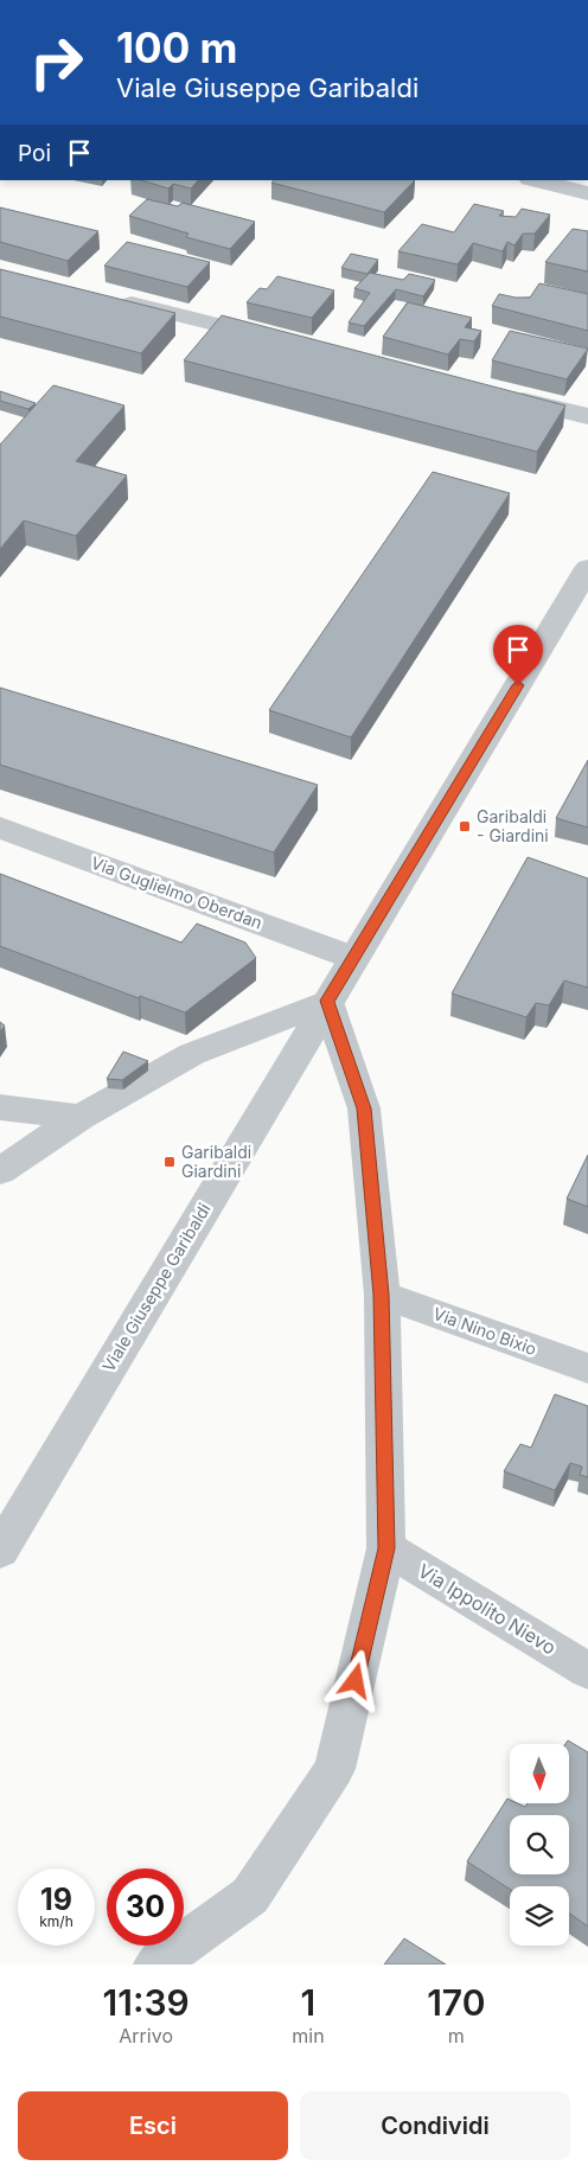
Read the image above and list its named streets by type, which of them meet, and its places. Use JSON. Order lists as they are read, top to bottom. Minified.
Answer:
{"streets":{"street":["Via Guglielmo Oberdan","Viale Giuseppe Garibaldi","Via Nino Bixio","Via Ippolito Nievo"]},"crossings":[["Via Guglielmo Oberdan","Viale Giuseppe Garibaldi"]],"places":{"transit":["Garibaldi - Giardini","Garibaldi Giardini"]},"north":"bottom","page":{"turn":["100 m","Viale Giuseppe Garibaldi"],"then":"Poi","speed":"19 km/h","limit":"30","eta":["11:39","Arrivo","1","min","170","m"],"buttons":["Esci","Condividi"]}}
